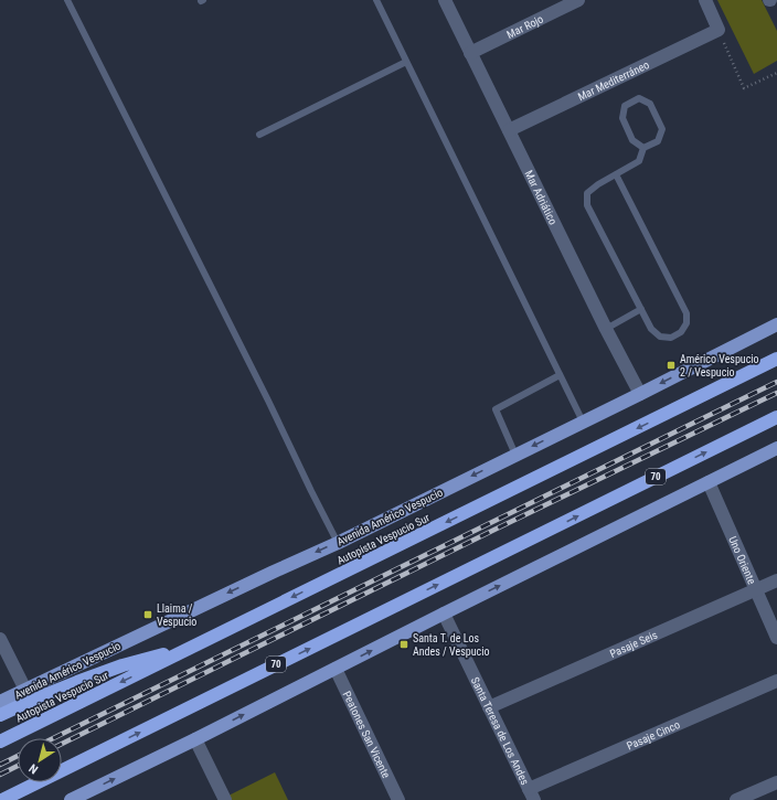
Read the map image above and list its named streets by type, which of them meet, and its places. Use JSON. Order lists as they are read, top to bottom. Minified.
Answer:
{"streets":{"highway":["70","Autopista Vespucio Sur"],"main road":["Avenida Américo Vespucio"],"street":["Mar Rojo","Mar Mediterráneo","Mar Adriático","Uno Oriente","Pasaje Seis","Santa Teresa de Los Andes","Peatones San Vicente","Pasaje Cinco"]},"crossings":[["Mar Rojo","Mar Adriático"],["Mar Mediterráneo","Mar Adriático"],["Mar Adriático","Avenida Américo Vespucio"],["Uno Oriente","Pasaje Seis"],["Pasaje Seis","Santa Teresa de Los Andes"],["Santa Teresa de Los Andes","Pasaje Cinco"]],"places":{"transit":["Américo Vespucio 2 / Vespucio","Llaima / Vespucio","Santa T. de Los Andes / Vespucio"]},"north":"bottom left"}
